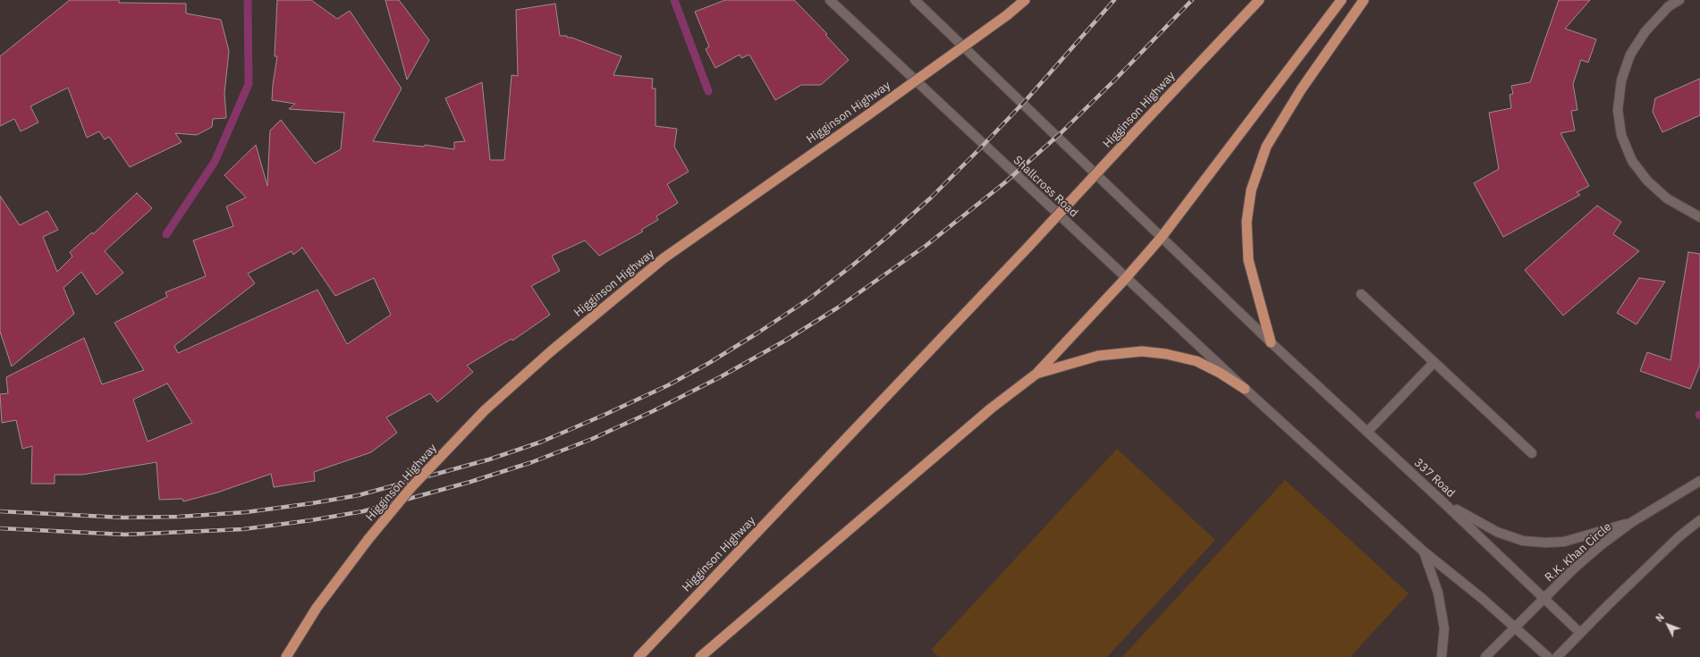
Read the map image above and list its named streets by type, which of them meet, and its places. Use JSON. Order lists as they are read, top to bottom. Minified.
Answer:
{"streets":{"highway":["Higginson Highway"],"street":["Shallcross Road","337 Road","R.K. Khan Circle"]},"crossings":[["337 Road","R.K. Khan Circle"]],"north":"top left"}
